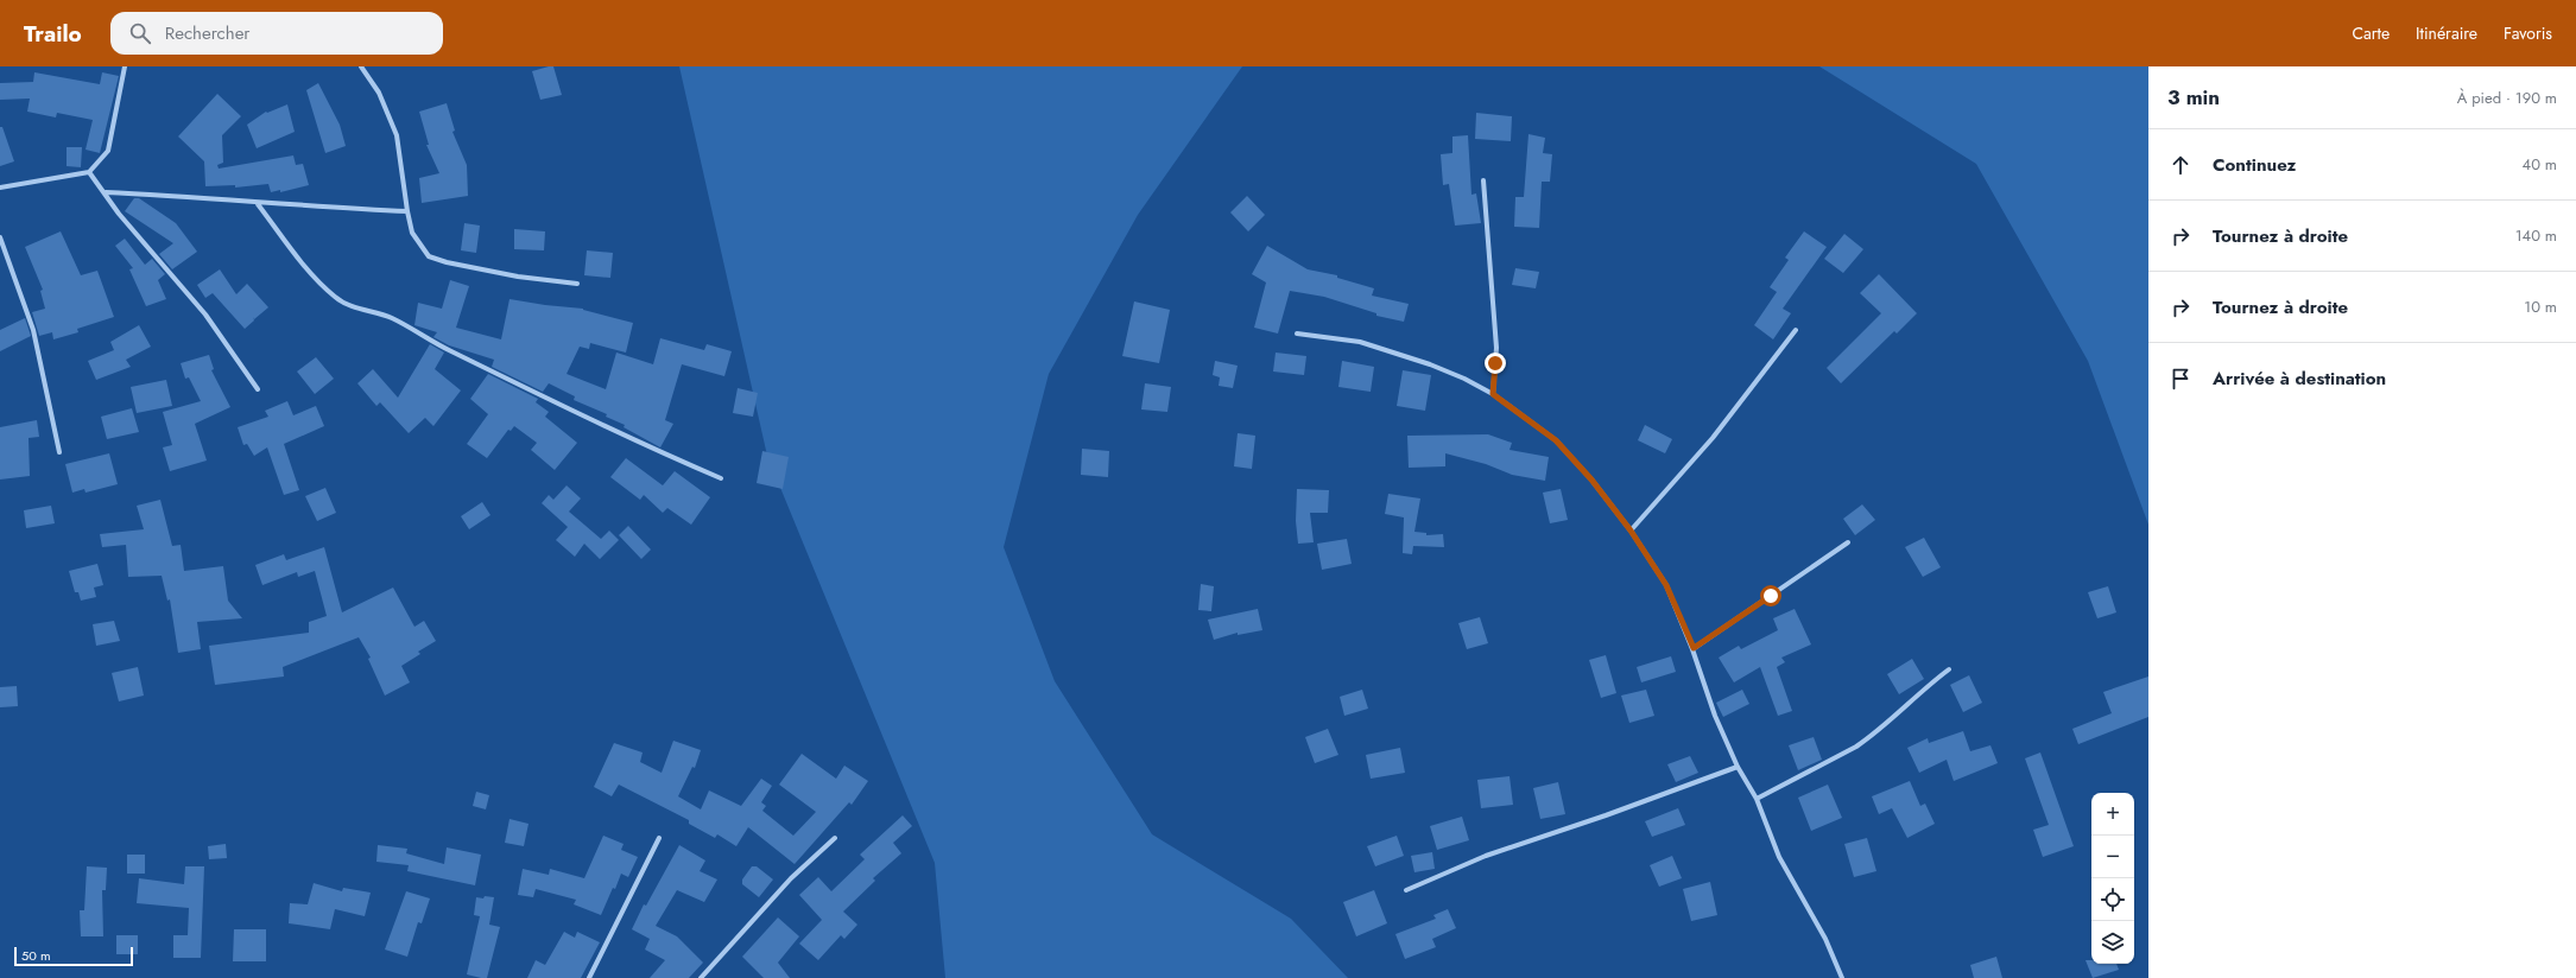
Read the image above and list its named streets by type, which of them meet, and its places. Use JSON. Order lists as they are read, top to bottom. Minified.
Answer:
{"scale_bar":"50 m","page":{"header":"Trailo","search":"Rechercher","nav":["Carte","Itinéraire","Favoris"],"heading":["3 min","À pied · 190 m"],"list":[["Continuez","40 m"],["Tournez à droite","140 m"],["Tournez à droite","10 m"],"Arrivée à destination"],"map_buttons":["+","−"],"scale":"50 m"}}
